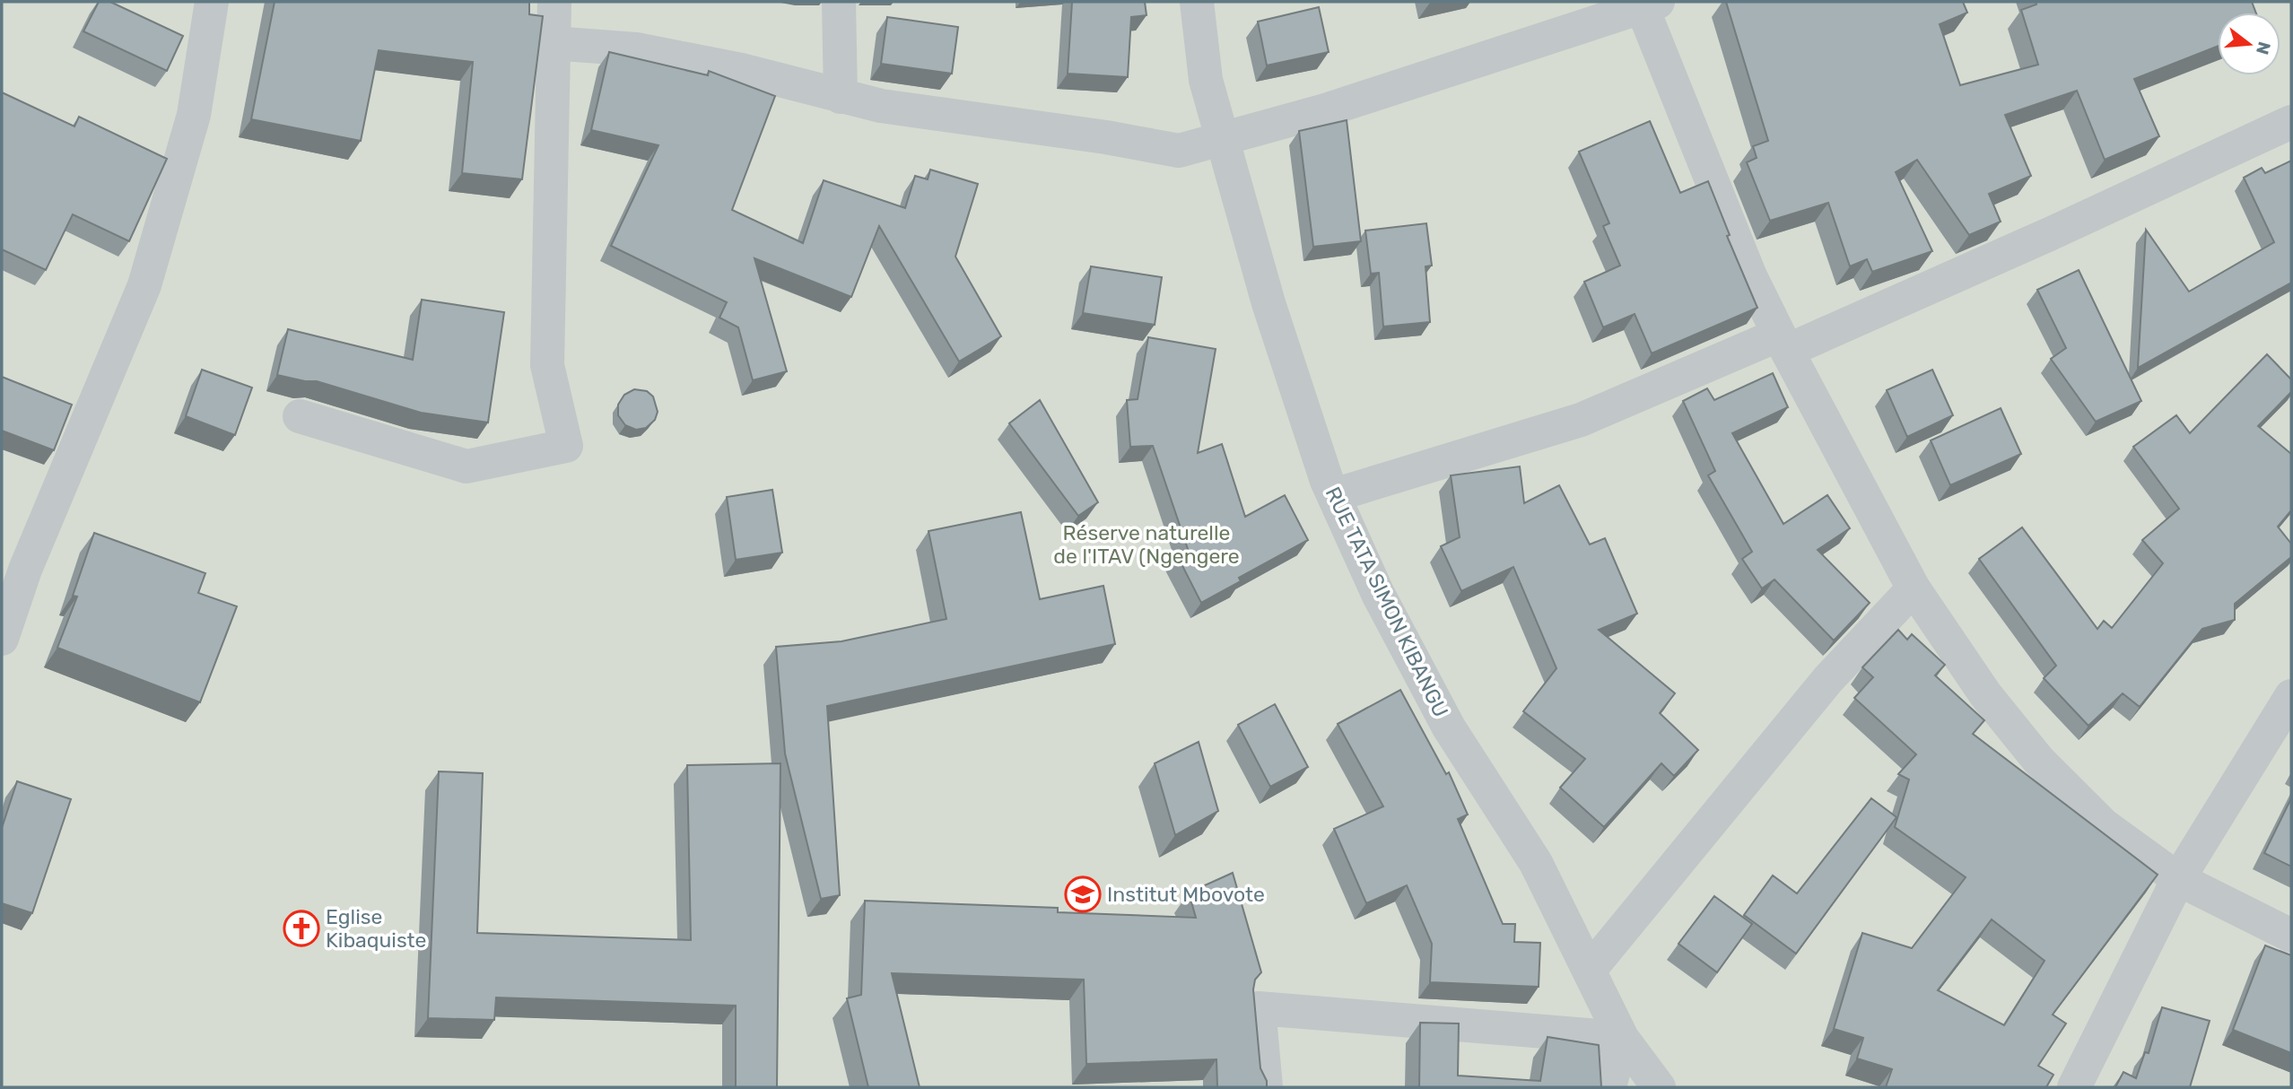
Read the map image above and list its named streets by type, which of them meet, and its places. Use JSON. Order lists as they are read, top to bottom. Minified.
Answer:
{"streets":{"street":["RUE TATA SIMON KIBANGU"]},"parks":["Réserve naturelle de l'ITAV (Ngengere"],"places":{"school or university":["Institut Mbovote"],"church":["Eglise Kibaquiste"]},"north":"right"}
